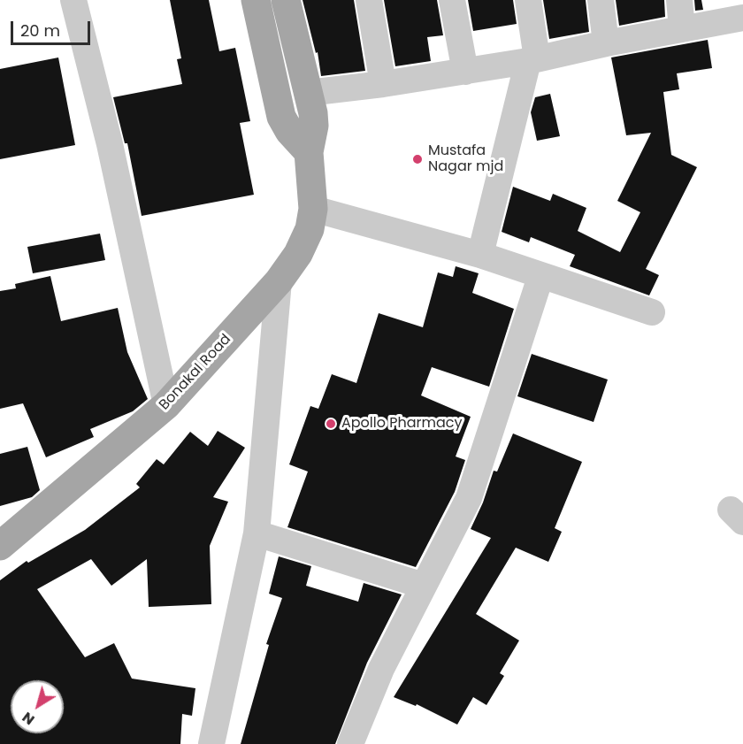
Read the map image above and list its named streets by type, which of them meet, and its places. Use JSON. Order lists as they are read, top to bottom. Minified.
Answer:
{"streets":{"main road":["Bonakal Road"]},"places":["Mustafa Nagar mjd","Apollo Pharmacy"],"scale_bar":"20 m","north":"bottom left"}
